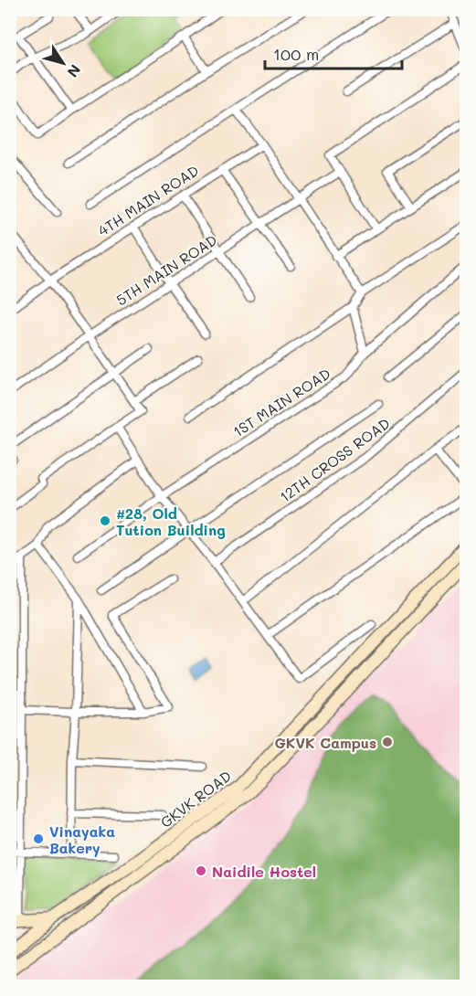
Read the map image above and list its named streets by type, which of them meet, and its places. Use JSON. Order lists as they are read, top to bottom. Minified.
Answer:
{"streets":{"main road":["GKVK ROAD"],"street":["4TH MAIN ROAD","5TH MAIN ROAD","1ST MAIN ROAD","12TH CROSS ROAD"]},"places":["#28, Old Tution Building","GKVK Campus","Vinayaka Bakery","Naidile Hostel"],"scale_bar":"100 m","north":"bottom right"}
